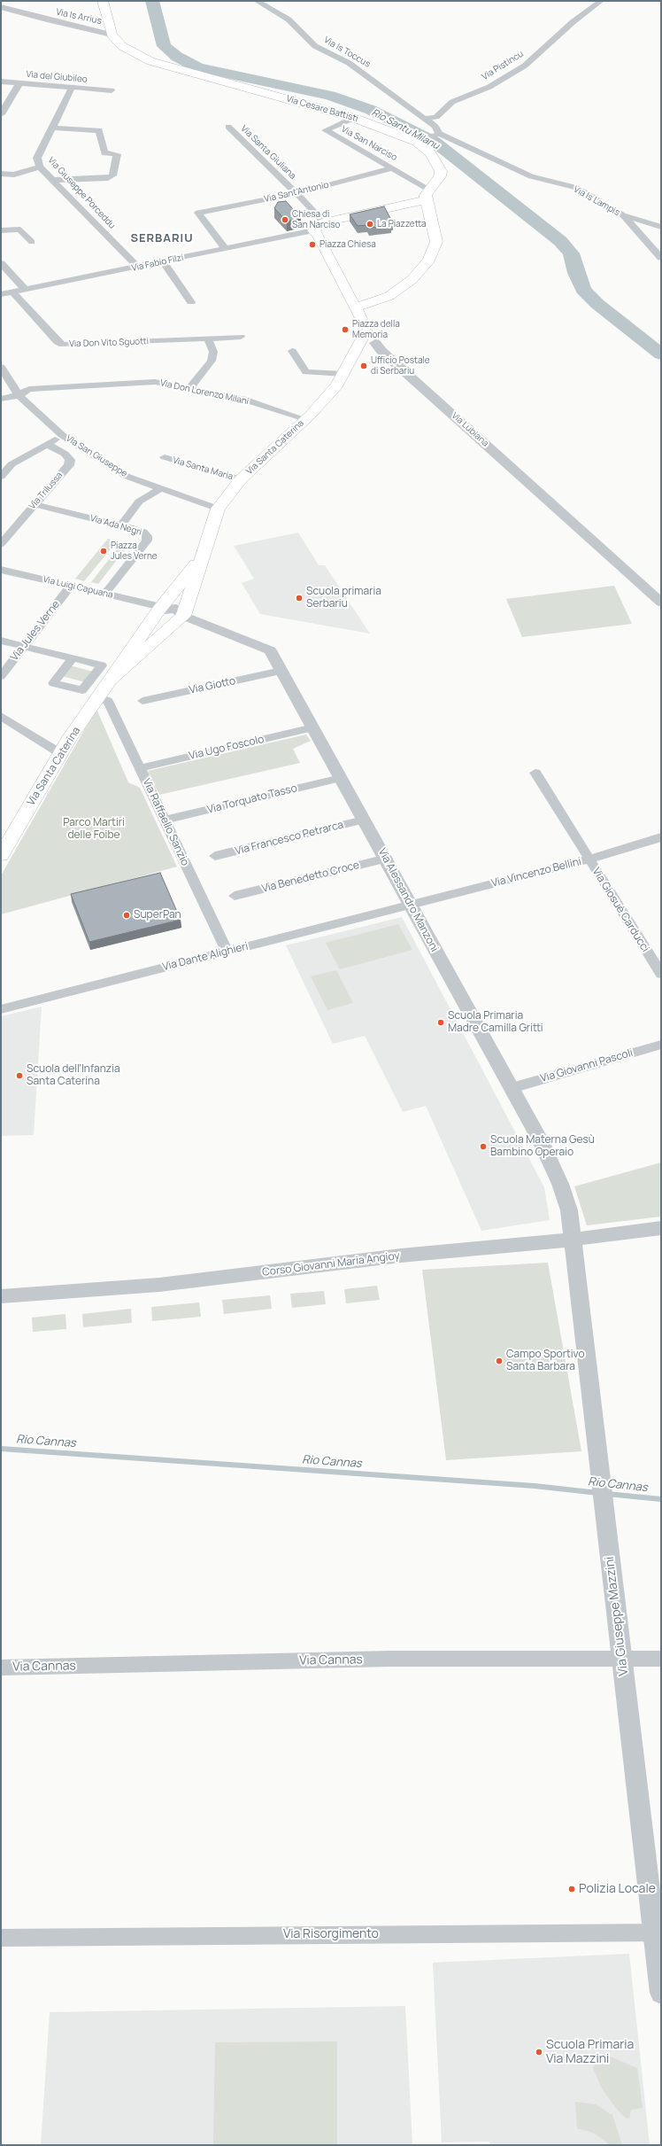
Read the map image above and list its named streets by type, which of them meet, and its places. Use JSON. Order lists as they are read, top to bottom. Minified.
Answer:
{"streets":{"main road":["Via Cesare Battisti","Via Lubiana","Via Santa Caterina"],"street":["Via Is Arrius","Via Is Toccus","Via Pistincu","Via del Giubileo","Via San Narciso","Via Santa Giuliana","Via Sant'Antonio","Via Giuseppe Porceddu","Via Is Lampis","Via Fabio Filzi","Via Don Vito Sguotti","Via Don Lorenzo Milani","Via San Giuseppe","Via Santa Maria","Via Trilussa","Via Ada Negri","Via Luigi Capuana","Via Jules Verne","Via Giotto","Via Ugo Foscolo","Via Torquato Tasso","Via Raffaello Sanzio","Via Francesco Petrarca","Via Vincenzo Bellini","Via Benedetto Croce","Via Alessandro Manzoni","Via Giosuè Carducci","Via Dante Alighieri","Via Giovanni Pascoli","Corso Giovanni Maria Angioy","Via Giuseppe Mazzini","Via Cannas","Via Risorgimento"]},"crossings":[["Via Is Arrius","Via Cesare Battisti"],["Via Is Toccus","Via Pistincu"],["Via Is Toccus","Via Is Lampis"],["Via del Giubileo","Via Giuseppe Porceddu"],["Via Cesare Battisti","Via San Narciso"],["Via San Narciso","Via Sant'Antonio"],["Via Santa Giuliana","Via Sant'Antonio"],["Via Sant'Antonio","Via Fabio Filzi"],["Via Giuseppe Porceddu","Via Fabio Filzi"],["Via Fabio Filzi","Via Don Vito Sguotti"],["Via Fabio Filzi","Via Lubiana"],["Via Don Lorenzo Milani","Via Santa Caterina"],["Via Don Lorenzo Milani","Via San Giuseppe"],["Via Lubiana","Via Santa Caterina"],["Via Santa Caterina","Via San Giuseppe"],["Via Santa Caterina","Via Santa Maria"],["Via Santa Caterina","Via Luigi Capuana"],["Via Santa Caterina","Via Raffaello Sanzio"],["Via Santa Caterina","Via Alessandro Manzoni"],["Via Trilussa","Via Ada Negri"],["Via Ada Negri","Via Luigi Capuana"],["Via Luigi Capuana","Via Jules Verne"],["Via Giotto","Via Alessandro Manzoni"],["Via Ugo Foscolo","Via Raffaello Sanzio"],["Via Ugo Foscolo","Via Alessandro Manzoni"],["Via Torquato Tasso","Via Raffaello Sanzio"],["Via Torquato Tasso","Via Alessandro Manzoni"],["Via Raffaello Sanzio","Via Dante Alighieri"],["Via Francesco Petrarca","Via Alessandro Manzoni"],["Via Vincenzo Bellini","Via Alessandro Manzoni"],["Via Vincenzo Bellini","Via Giosuè Carducci"],["Via Vincenzo Bellini","Via Dante Alighieri"],["Via Benedetto Croce","Via Alessandro Manzoni"],["Via Alessandro Manzoni","Via Dante Alighieri"],["Via Alessandro Manzoni","Via Giovanni Pascoli"],["Via Alessandro Manzoni","Corso Giovanni Maria Angioy"],["Via Alessandro Manzoni","Via Giuseppe Mazzini"],["Corso Giovanni Maria Angioy","Via Giuseppe Mazzini"],["Via Giuseppe Mazzini","Via Cannas"],["Via Giuseppe Mazzini","Via Risorgimento"]],"districts":["SERBARIU"],"water":["Rio Santu Milanu","Rio Cannas"],"parks":["Parco Martiri delle Foibe"],"places":["Chiesa di San Narciso","La Piazzetta","Piazza Chiesa","Piazza della Memoria","Ufficio Postale di Serbariu","Piazza Jules Verne","Scuola primaria Serbariu","SuperPan","Scuola Primaria Madre Camilla Gritti","Scuola dell'Infanzia Santa Caterina","Scuola Materna Gesù Bambino Operaio","Campo Sportivo Santa Barbara","Polizia Locale","Scuola Primaria Via Mazzini"]}
